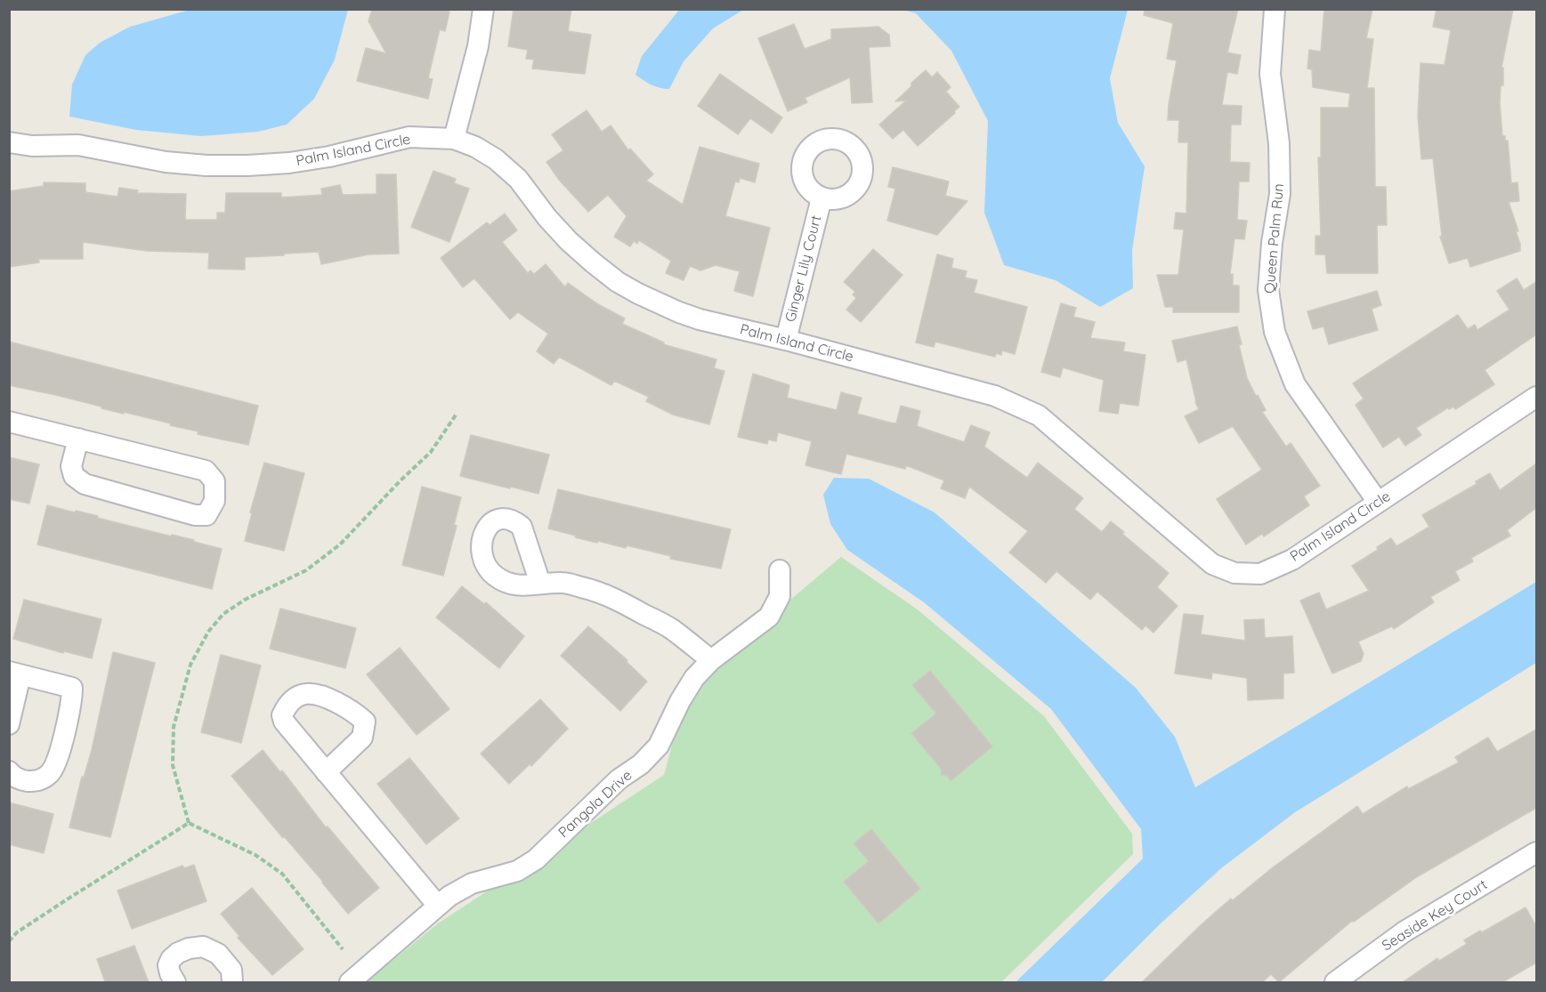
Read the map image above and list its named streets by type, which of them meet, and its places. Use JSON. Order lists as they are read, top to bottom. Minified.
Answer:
{"streets":{"street":["Palm Island Circle","Queen Palm Run","Ginger Lily Court","Pangola Drive","Seaside Key Court"]},"crossings":[["Palm Island Circle","Queen Palm Run"],["Palm Island Circle","Ginger Lily Court"]]}
